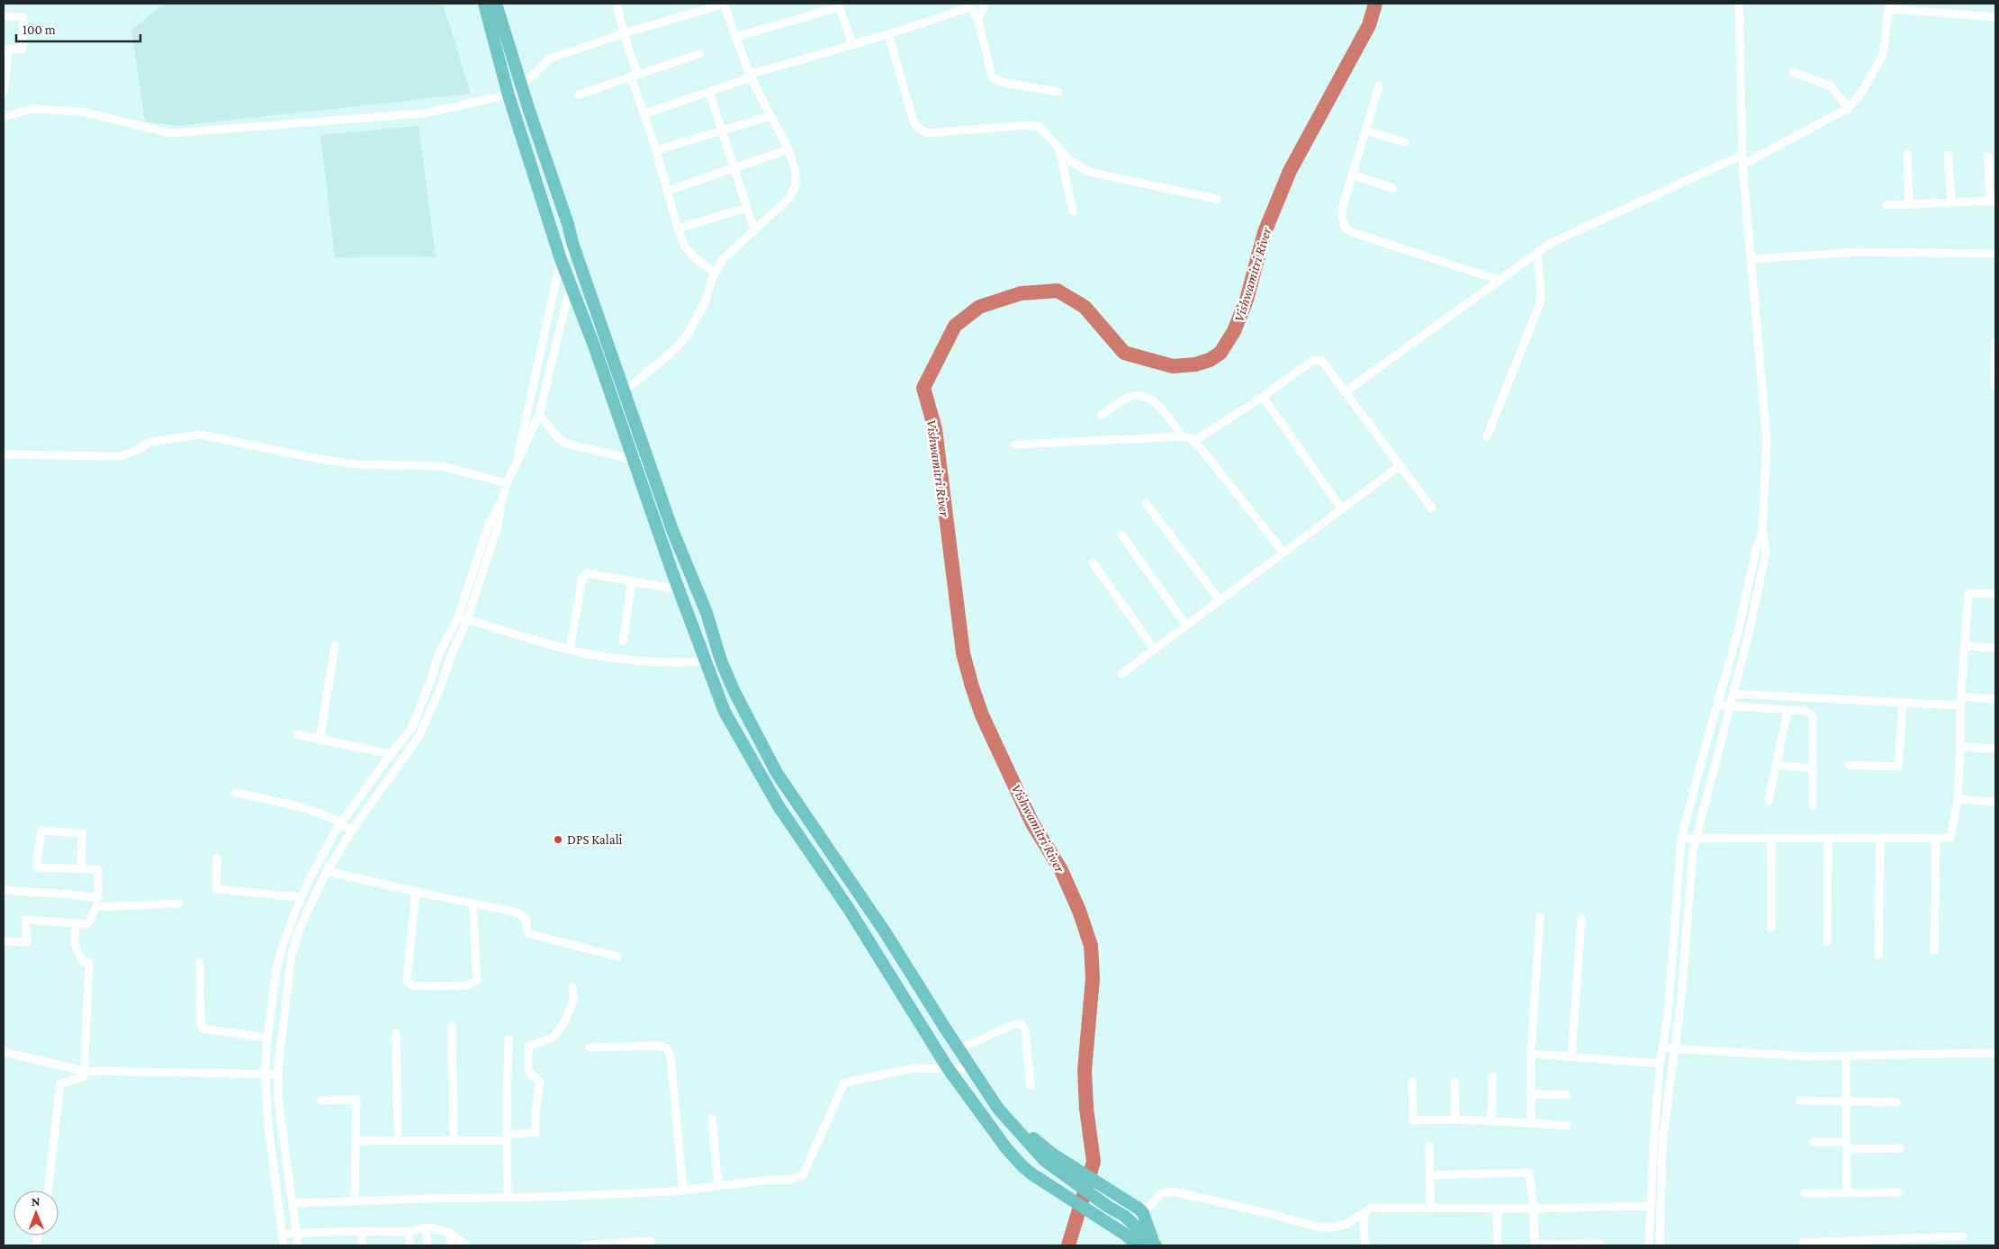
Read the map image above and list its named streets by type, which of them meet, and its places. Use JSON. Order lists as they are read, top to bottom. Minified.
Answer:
{"water":["Vishwamitri River"],"places":["DPS Kalali"],"scale_bar":"100 m","north":"top"}
